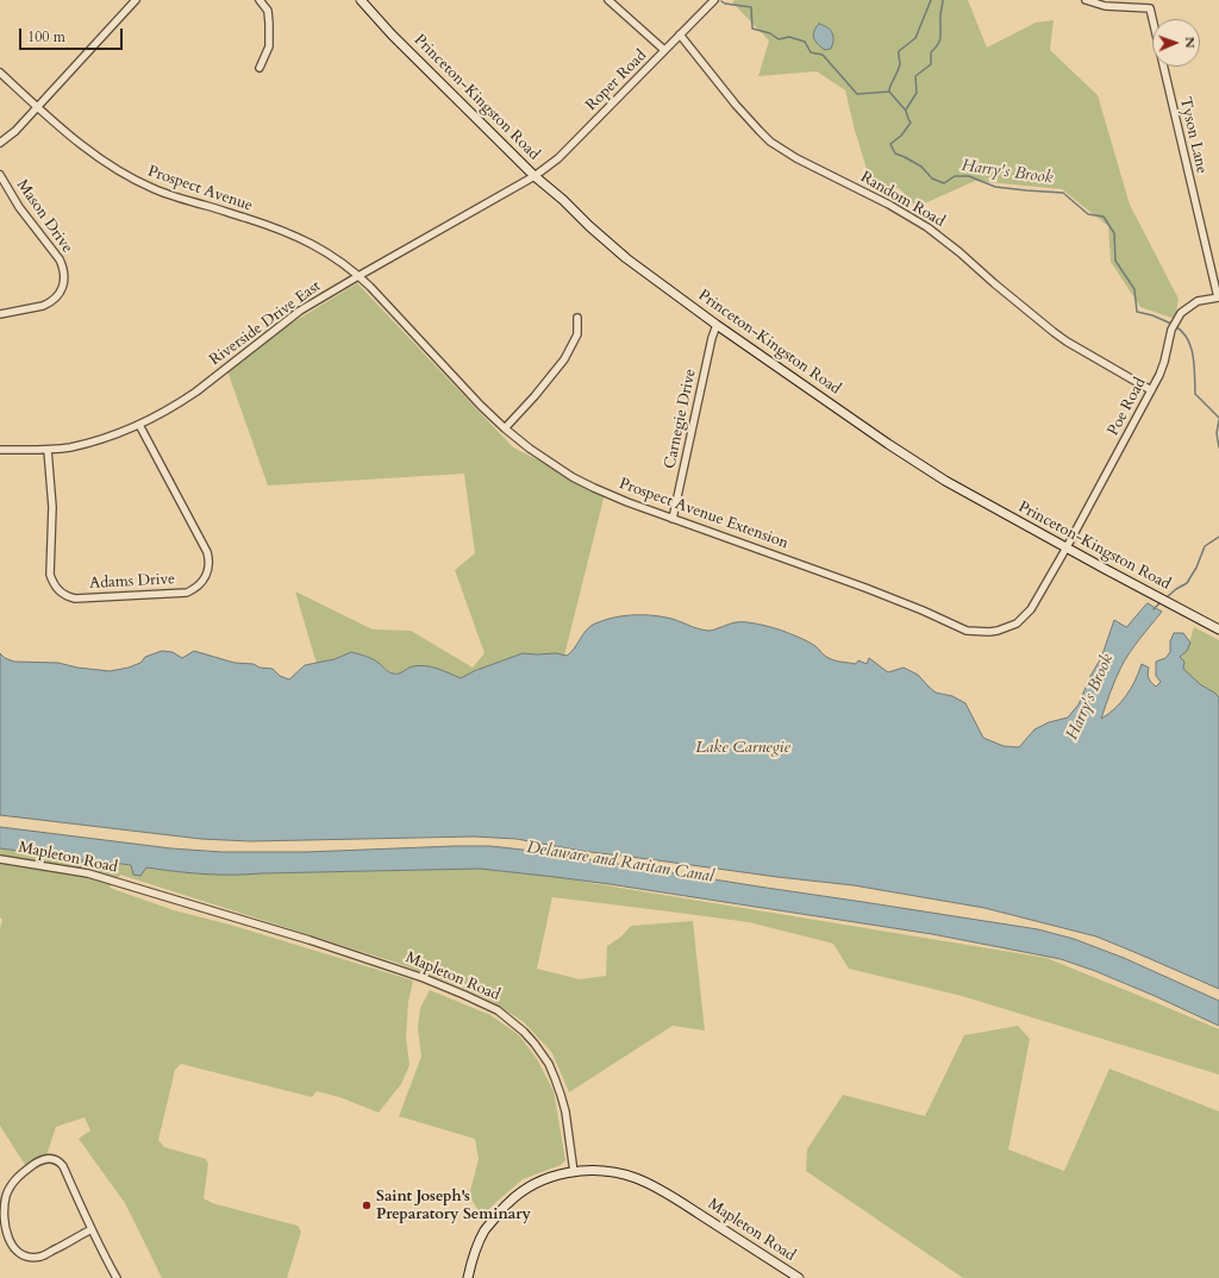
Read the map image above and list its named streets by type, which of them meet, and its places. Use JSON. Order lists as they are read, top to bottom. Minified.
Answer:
{"streets":{"main road":["Princeton-Kingston Road","Mapleton Road"],"street":["Roper Road","Tyson Lane","Prospect Avenue","Random Road","Mason Drive","Riverside Drive East","Poe Road","Carnegie Drive","Prospect Avenue Extension","Adams Drive"]},"crossings":[["Roper Road","Princeton-Kingston Road"],["Roper Road","Random Road"],["Roper Road","Riverside Drive East"],["Princeton-Kingston Road","Riverside Drive East"],["Princeton-Kingston Road","Poe Road"],["Princeton-Kingston Road","Carnegie Drive"],["Princeton-Kingston Road","Prospect Avenue Extension"],["Tyson Lane","Poe Road"],["Prospect Avenue","Riverside Drive East"],["Prospect Avenue","Prospect Avenue Extension"],["Random Road","Poe Road"],["Riverside Drive East","Prospect Avenue Extension"],["Riverside Drive East","Adams Drive"],["Poe Road","Prospect Avenue Extension"],["Carnegie Drive","Prospect Avenue Extension"]],"water":["Harry's Brook","Lake Carnegie","Delaware and Raritan Canal"],"places":["Saint Joseph's Preparatory Seminary"],"scale_bar":"100 m","north":"right"}
